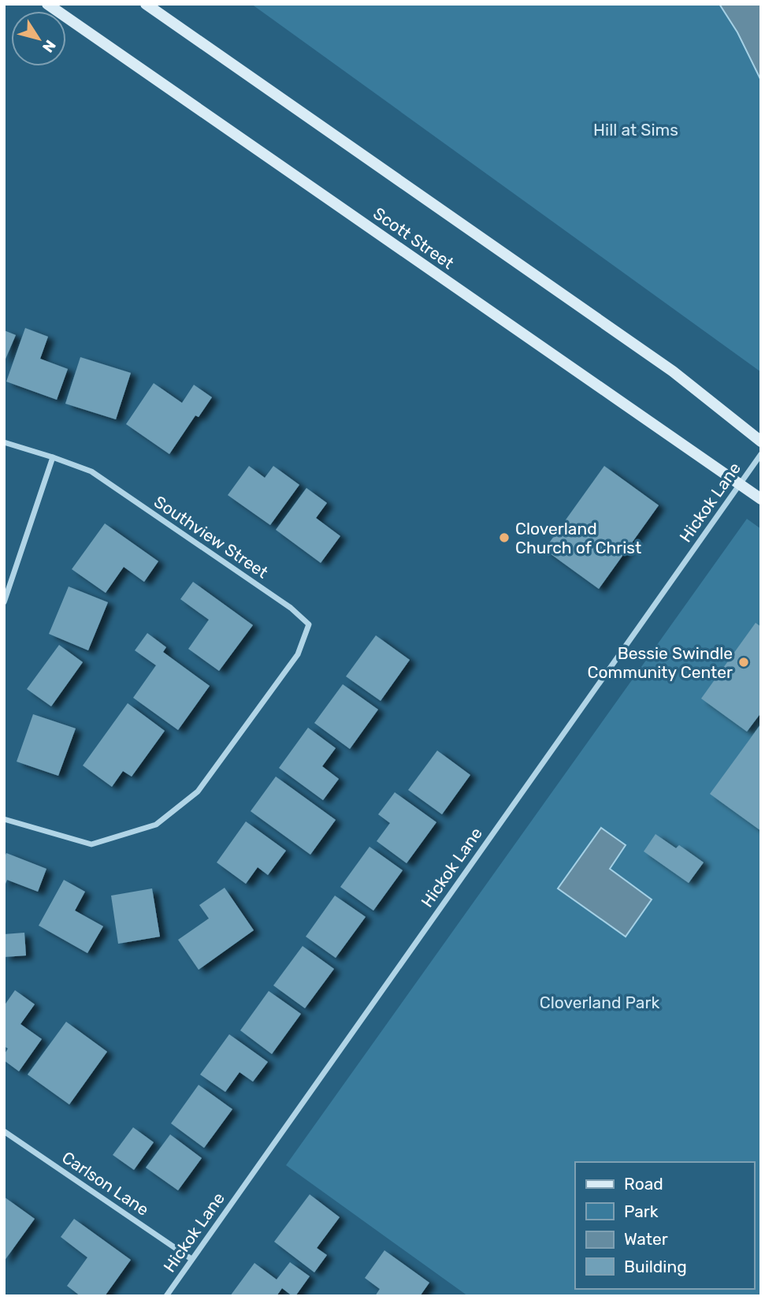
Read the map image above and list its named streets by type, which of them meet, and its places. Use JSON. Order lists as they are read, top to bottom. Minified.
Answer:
{"streets":{"main road":["Scott Street"],"street":["Hickok Lane","Southview Street","Carlson Lane"]},"crossings":[["Scott Street","Hickok Lane"],["Hickok Lane","Carlson Lane"]],"parks":["Hill at Sims","Cloverland Park"],"places":["Cloverland Church of Christ","Bessie Swindle Community Center"],"legend":["Road","Park","Water","Building"],"north":"bottom right"}
